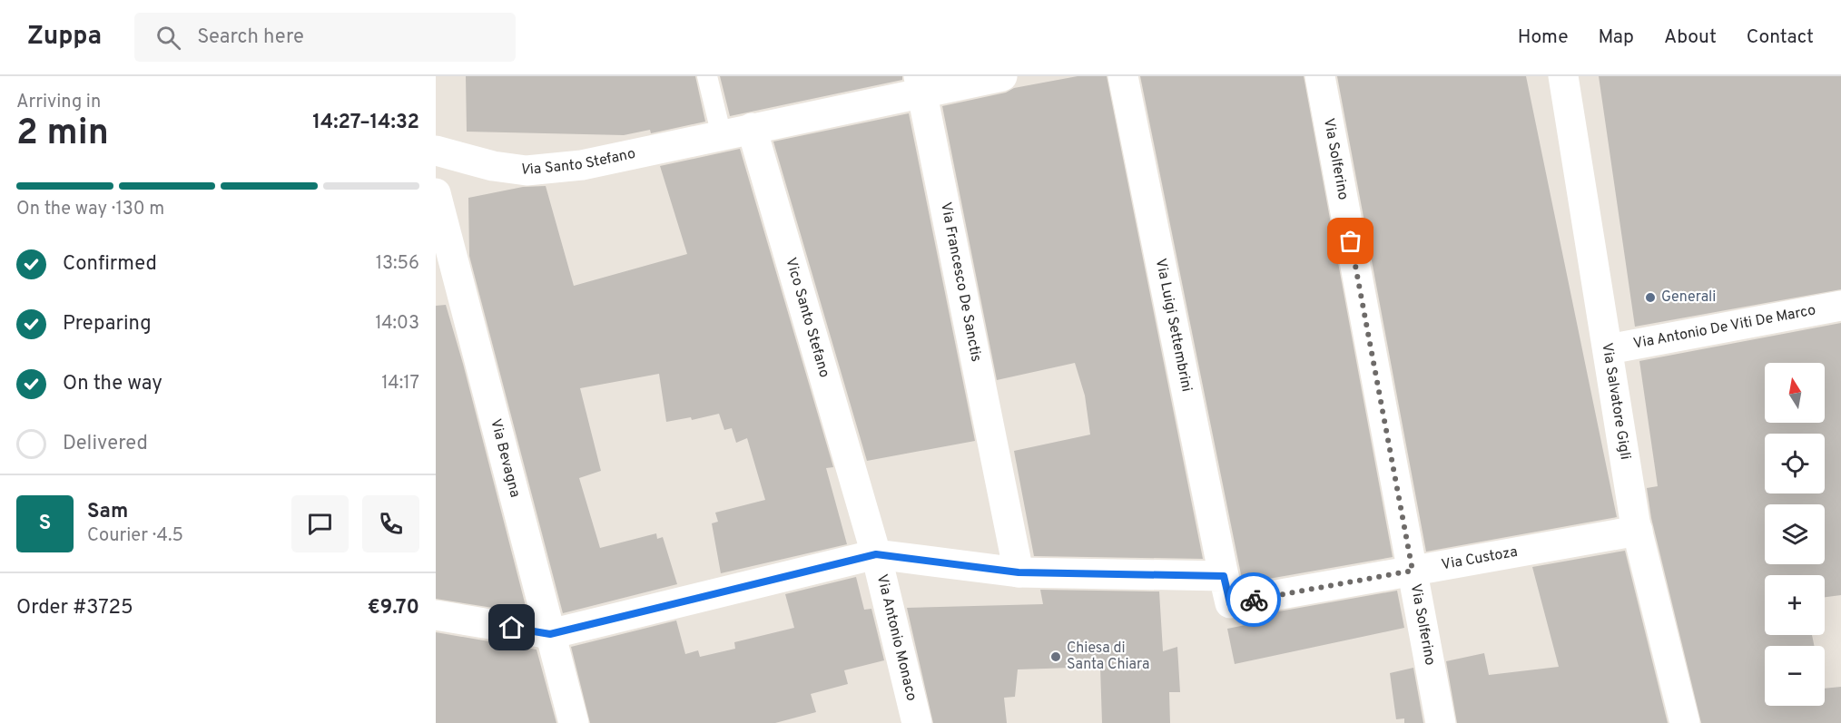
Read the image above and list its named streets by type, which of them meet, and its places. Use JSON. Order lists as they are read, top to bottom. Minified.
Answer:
{"streets":{"street":["Via Solferino","Via Santo Stefano","Via Francesco De Sanctis","Vico Santo Stefano","Via Luigi Settembrini","Via Antonio De Viti De Marco","Via Salvatore Gigli","Via Bevagna","Via Custoza","Via Antonio Monaco"]},"crossings":[["Via Solferino","Via Custoza"],["Via Santo Stefano","Via Francesco De Sanctis"],["Via Santo Stefano","Vico Santo Stefano"],["Vico Santo Stefano","Via Antonio Monaco"],["Via Luigi Settembrini","Via Custoza"],["Via Antonio De Viti De Marco","Via Salvatore Gigli"],["Via Salvatore Gigli","Via Custoza"]],"places":["Generali","Chiesa di Santa Chiara"],"north":"top","page":{"header":"Zuppa","search":"Search here","nav":["Home","Map","About","Contact"],"heading":["2 min","Arriving in","14:27–14:32"],"panel":["Sam","Courier · 4.5","Order #3725","€9.70"],"bar":"On the way · 130 m","list":[["Confirmed","13:56"],["Preparing","14:03"],["On the way","14:17"],"Delivered"],"map_buttons":["+","−"],"round":"S"}}
